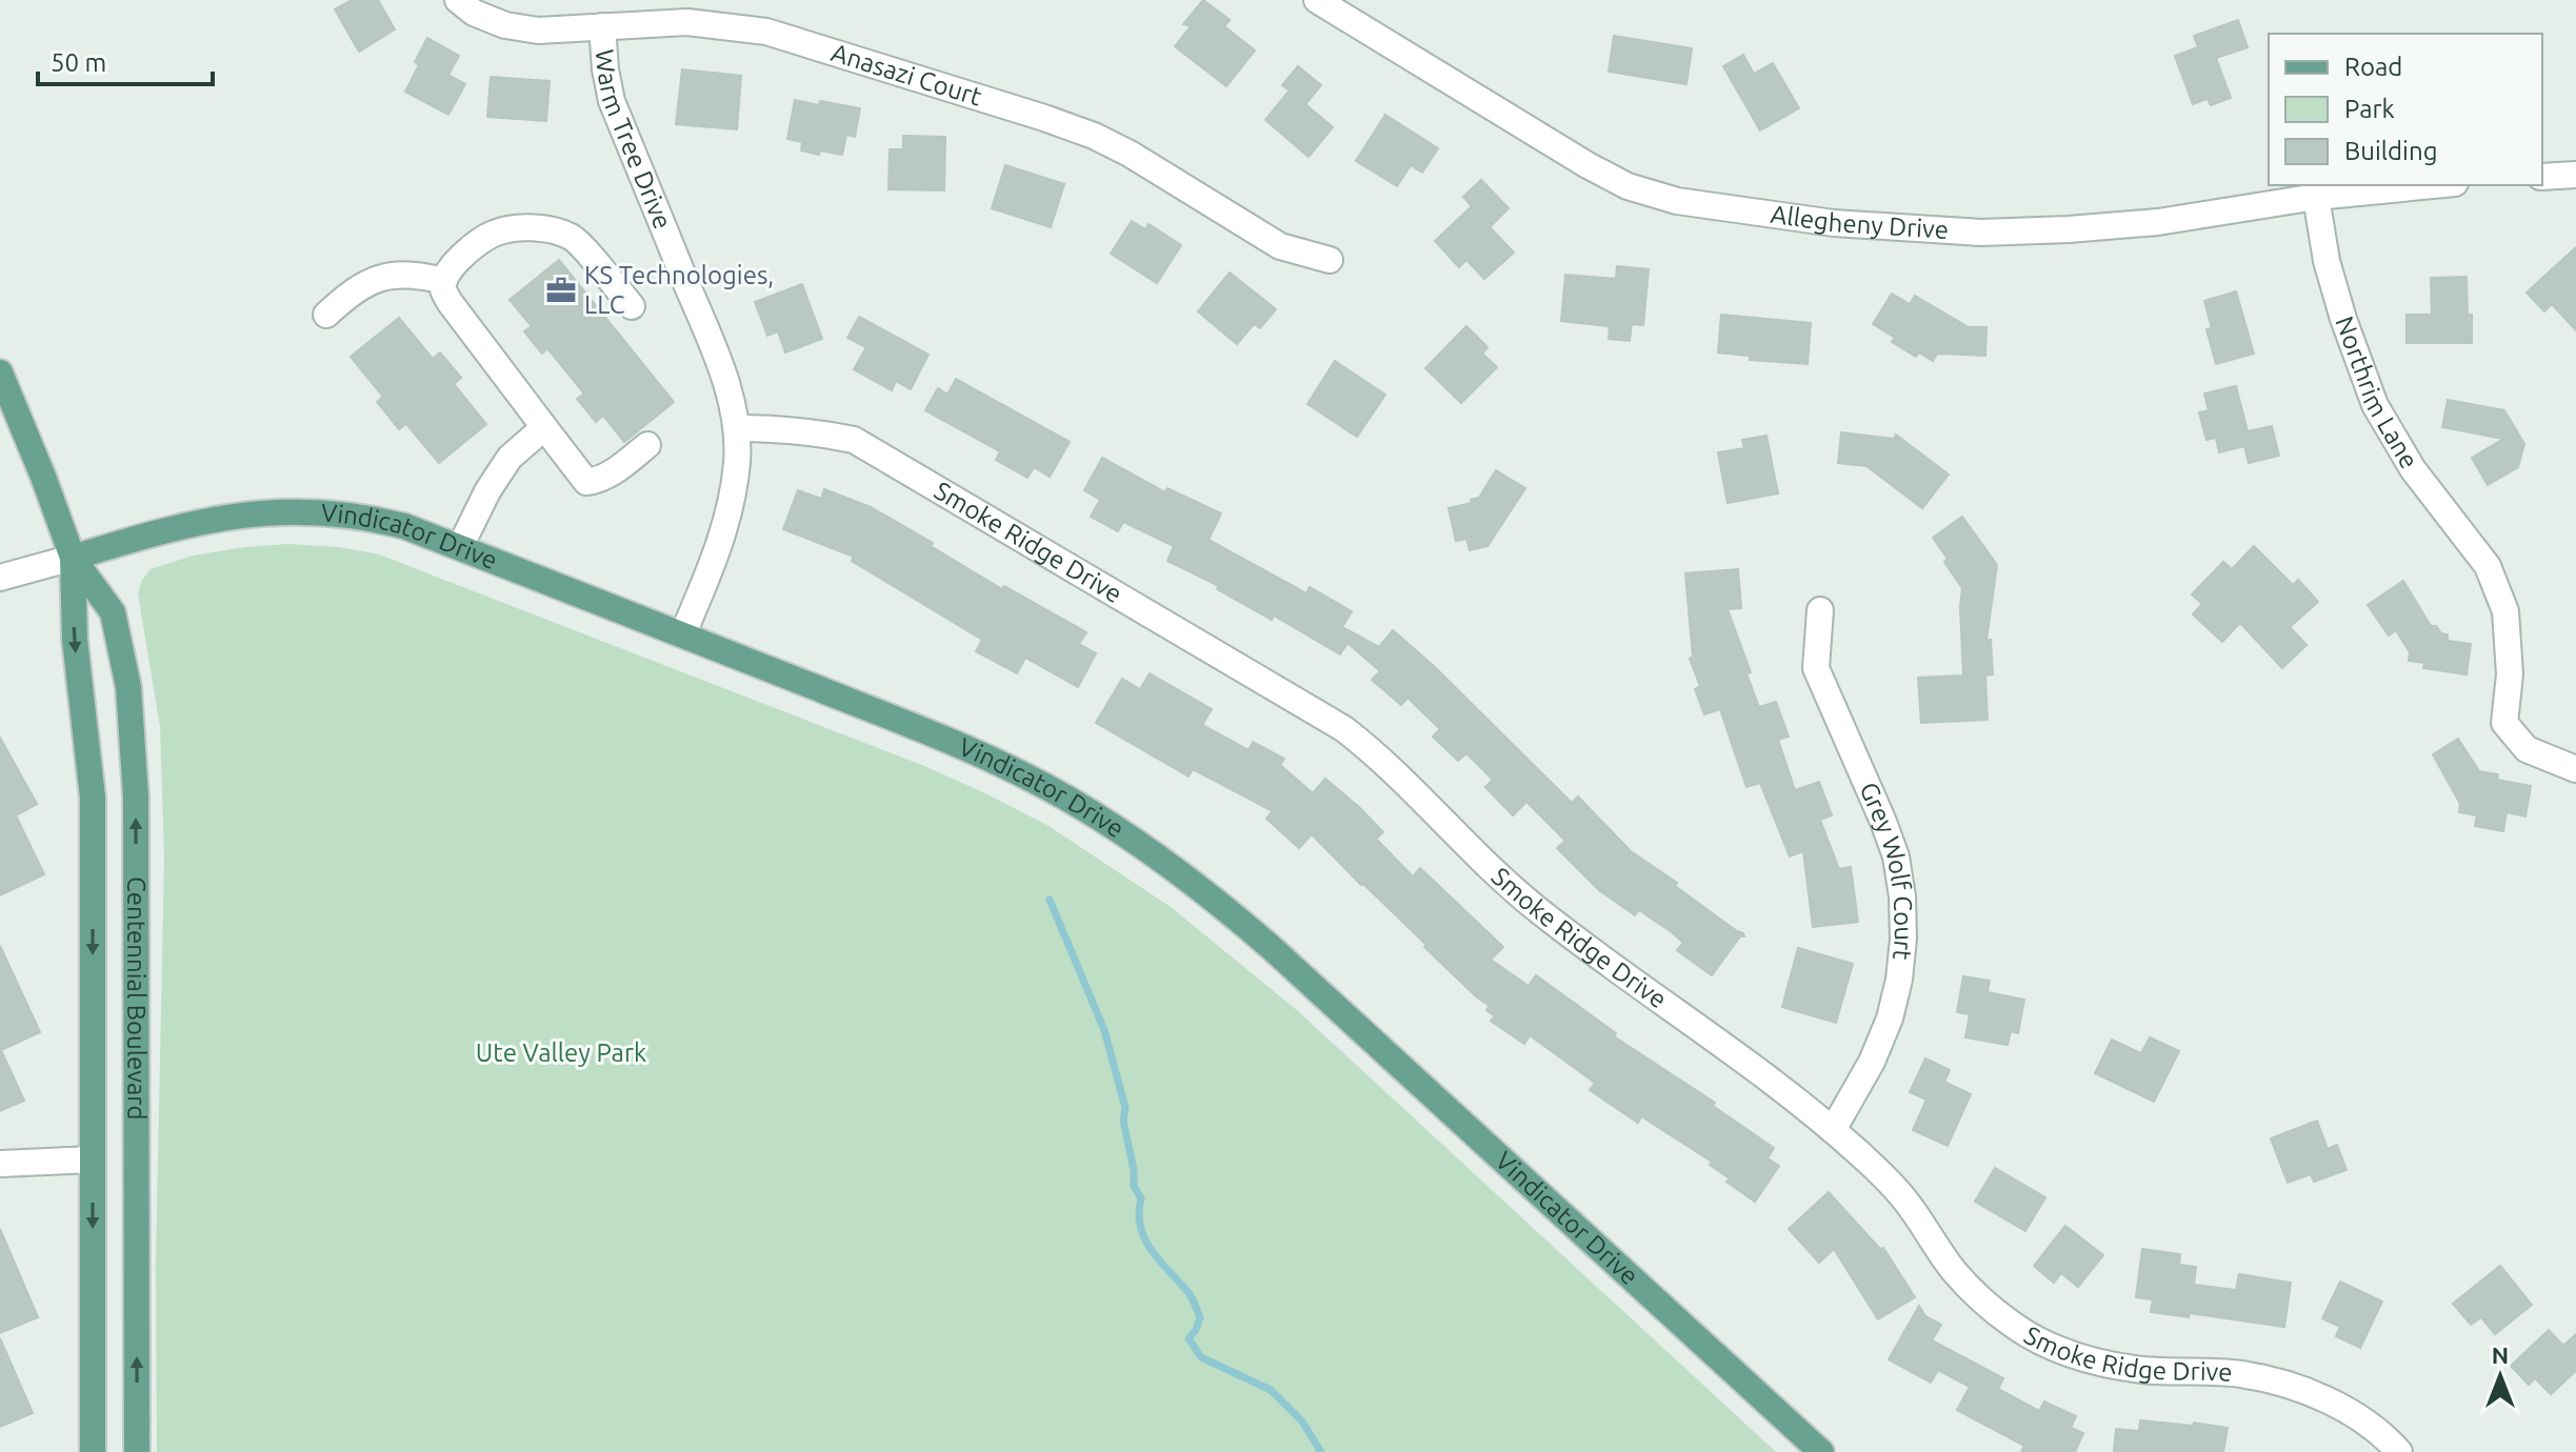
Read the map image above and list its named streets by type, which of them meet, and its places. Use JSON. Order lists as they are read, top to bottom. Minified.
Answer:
{"streets":{"main road":["Vindicator Drive","Centennial Boulevard"],"street":["Anasazi Court","Warm Tree Drive","Allegheny Drive","Northrim Lane","Smoke Ridge Drive","Grey Wolf Court"]},"crossings":[["Anasazi Court","Warm Tree Drive"],["Warm Tree Drive","Vindicator Drive"],["Warm Tree Drive","Smoke Ridge Drive"],["Allegheny Drive","Northrim Lane"],["Vindicator Drive","Centennial Boulevard"],["Smoke Ridge Drive","Grey Wolf Court"]],"parks":["Ute Valley Park"],"places":{"office":["KS Technologies, LLC"]},"legend":["Road","Park","Building"],"scale_bar":"50 m","north":"top"}
